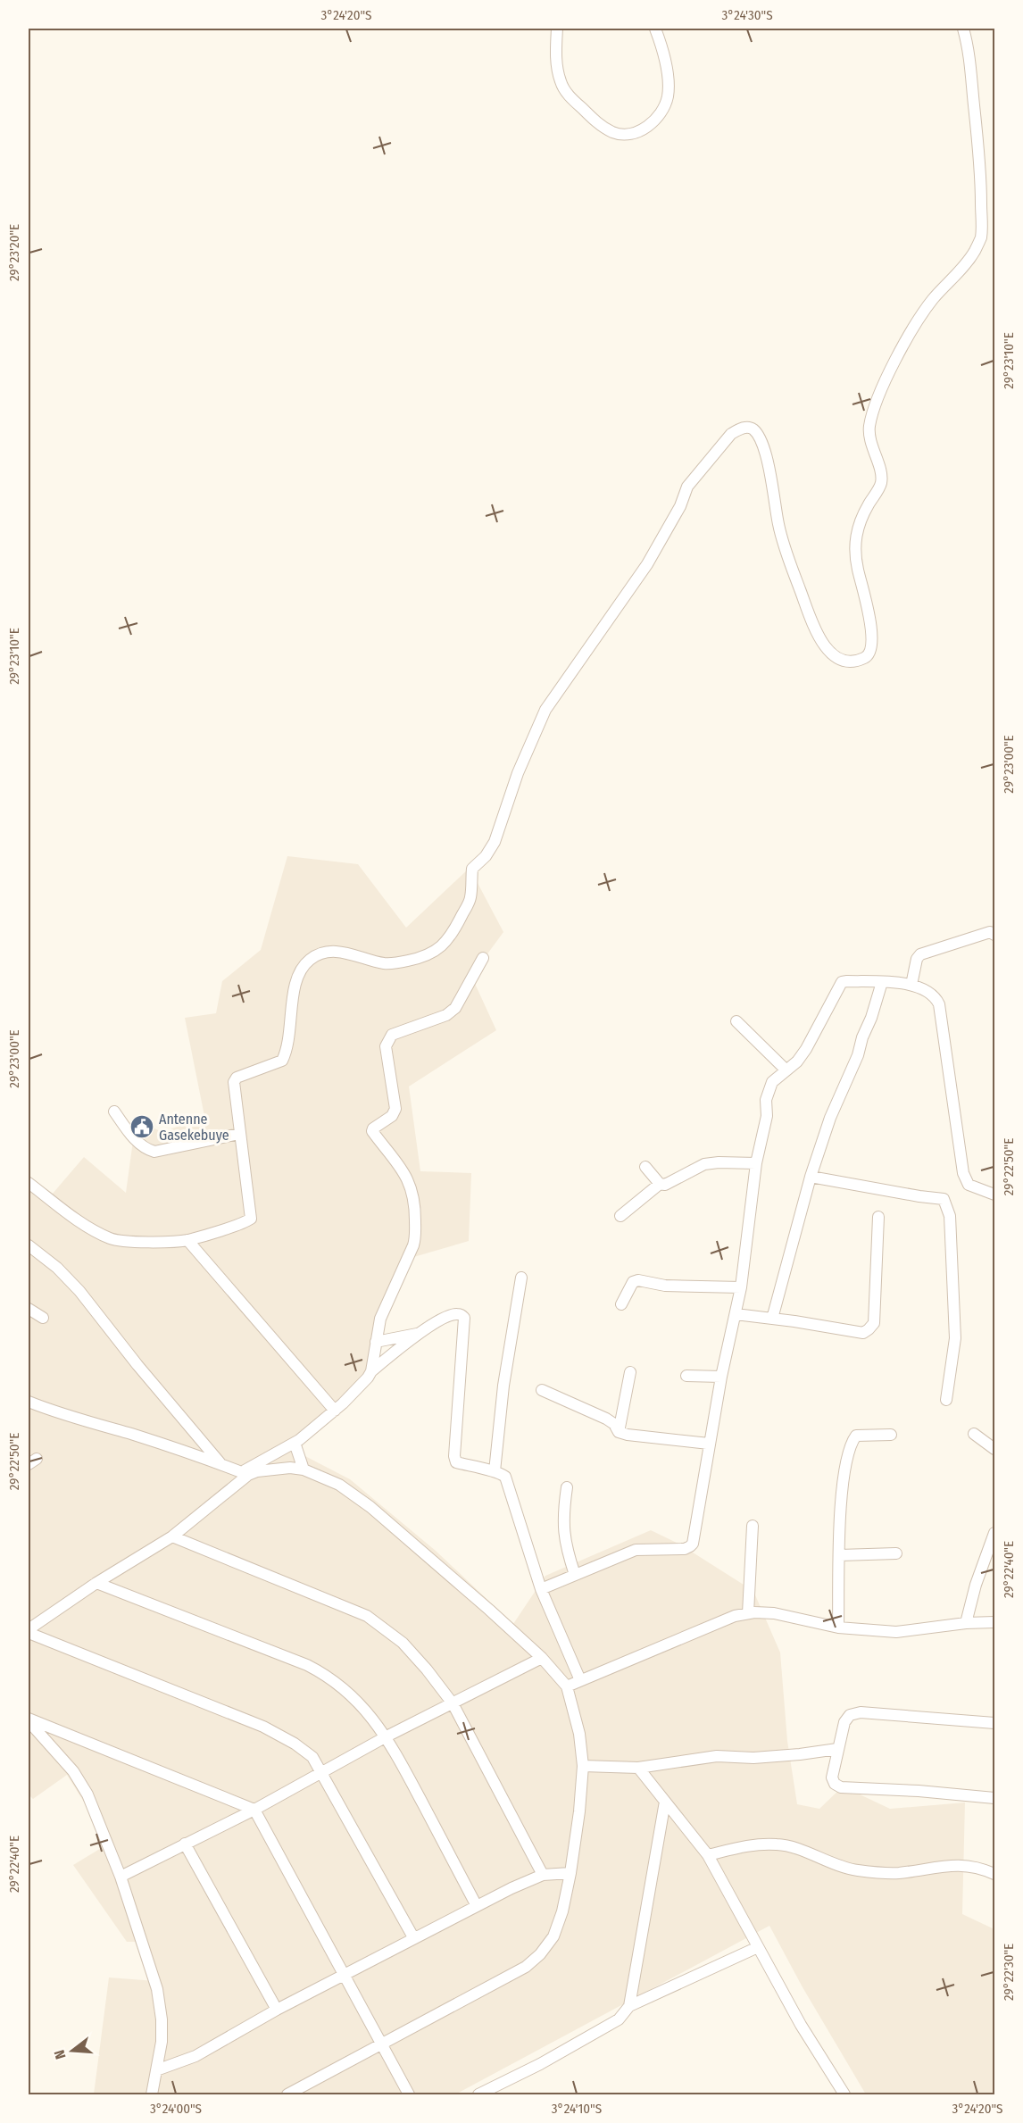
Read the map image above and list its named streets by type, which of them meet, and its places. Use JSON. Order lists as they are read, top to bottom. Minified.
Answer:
{"places":{"public building":["Antenne Gasekebuye"]},"north":"left","coordinates":["3°24'20\"S","3°24'30\"S","29°23'20\"E","29°23'10\"E","29°23'00\"E","29°22'50\"E","29°22'40\"E","29°22'30\"E","3°24'00\"S","3°24'10\"S"]}
